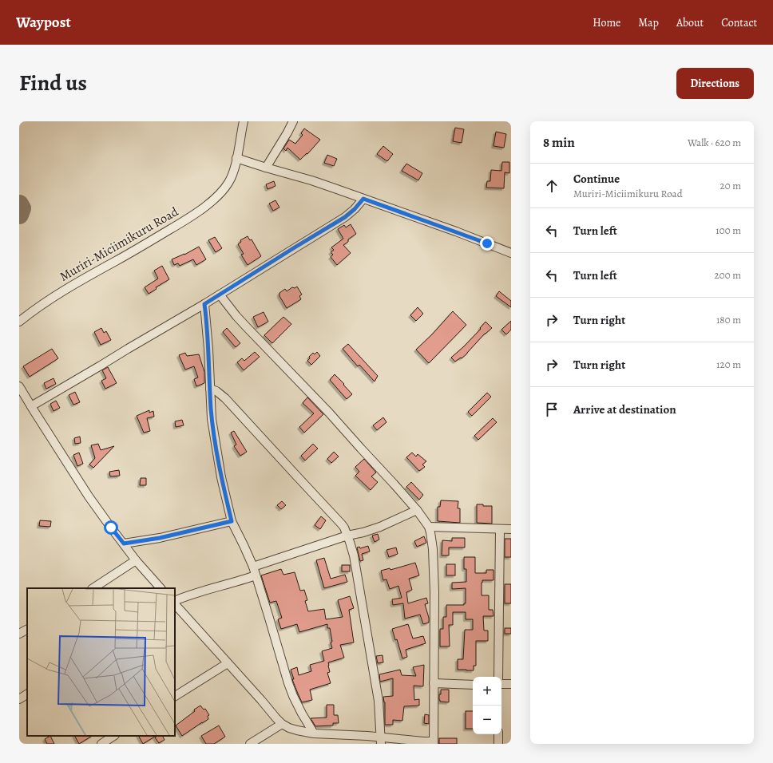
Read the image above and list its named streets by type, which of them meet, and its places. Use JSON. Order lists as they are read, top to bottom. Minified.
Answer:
{"streets":{"street":["Muriri-Miciimikuru Road"]},"page":{"header":"Waypost","nav":["Home","Map","About","Contact"],"title":"Find us","buttons":"Directions","heading":["8 min","Walk · 620 m"],"list":[["Continue","Muriri-Miciimikuru Road","20 m"],["Turn left","100 m"],["Turn left","200 m"],["Turn right","180 m"],["Turn right","120 m"],"Arrive at destination"],"map_buttons":["+","−"]}}
